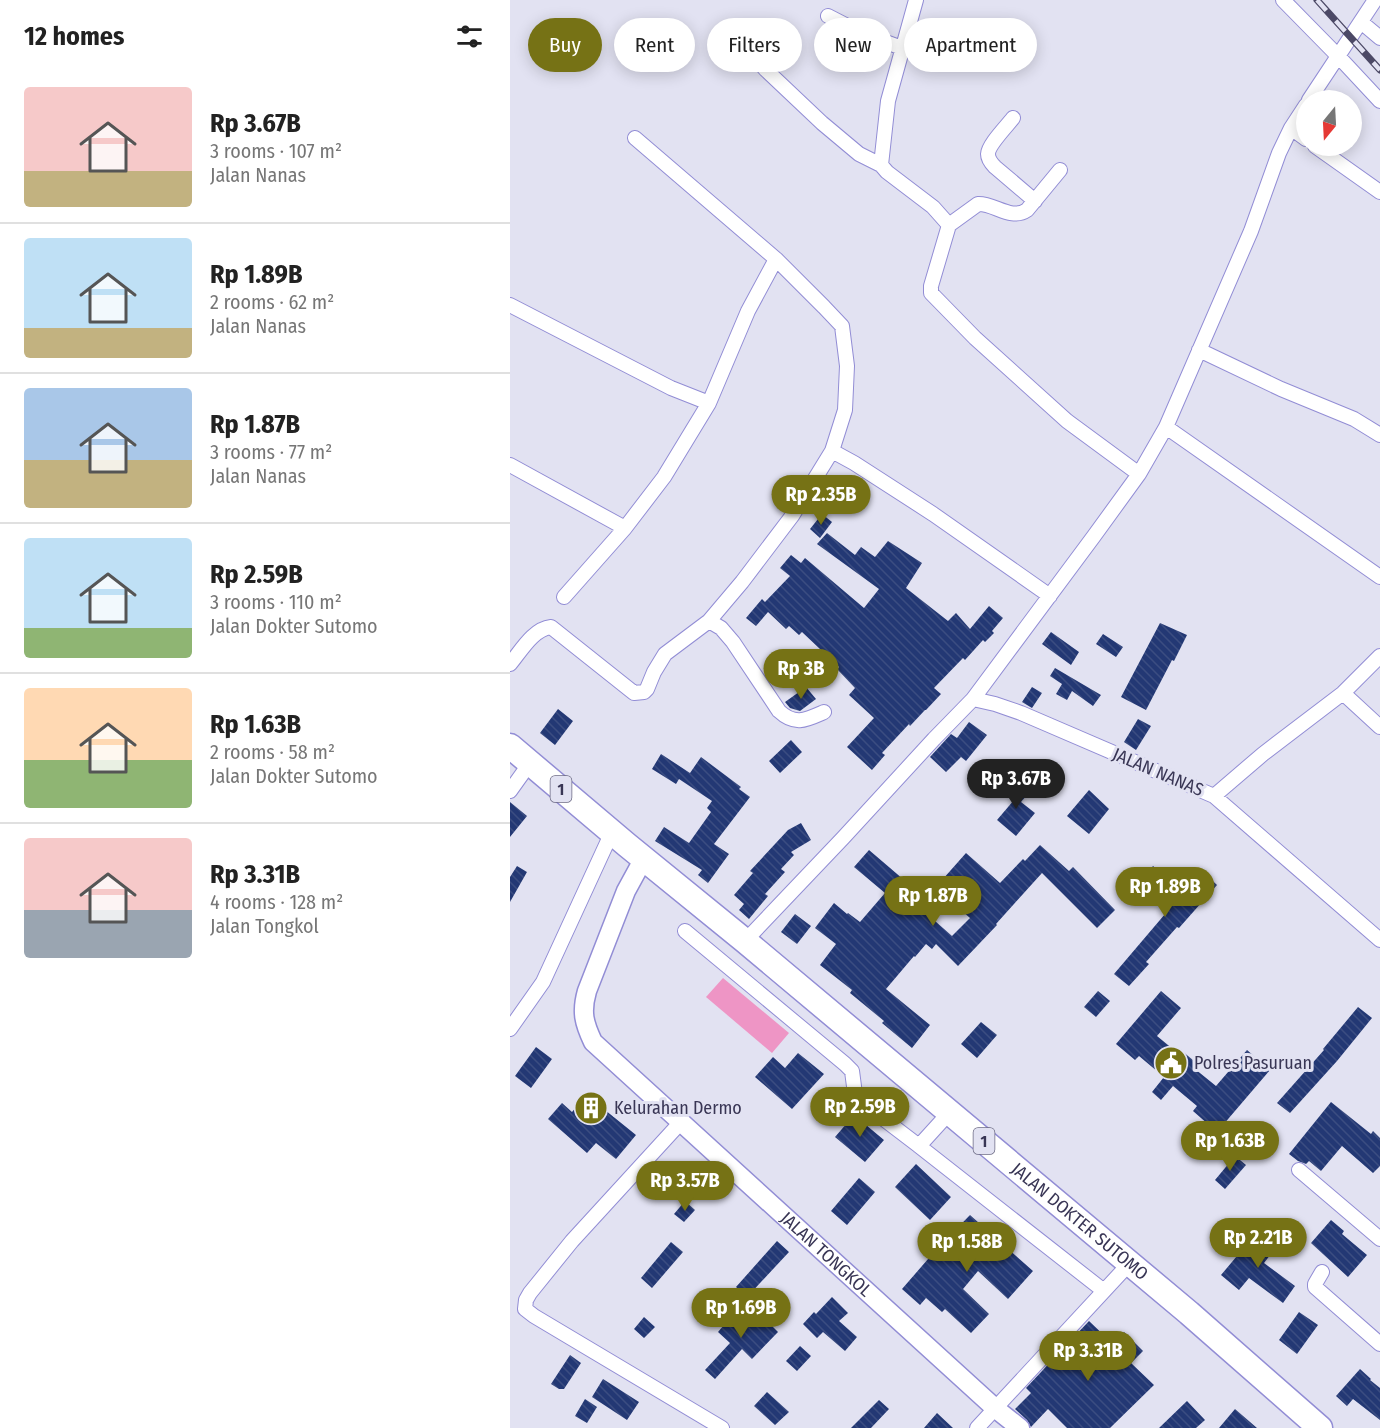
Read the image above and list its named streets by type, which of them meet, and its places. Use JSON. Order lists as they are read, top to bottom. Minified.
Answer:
{"streets":{"highway":["1","JALAN DOKTER SUTOMO"],"street":["JALAN NANAS","JALAN TONGKOL"]},"crossings":[["1","JALAN DOKTER SUTOMO"],["1","JALAN TONGKOL"],["JALAN DOKTER SUTOMO","JALAN TONGKOL"]],"places":{"public building":["Polres Pasuruan"],"building":["Kelurahan Dermo"]},"north":"bottom","page":{"heading":"12 homes","chip":["Buy","Rent","Filters","New","Apartment"],"list":[{"name":"Rp 3.67B","note":"3 rooms · 107 m² · Jalan Nanas"},{"name":"Rp 1.89B","note":"2 rooms · 62 m² · Jalan Nanas"},{"name":"Rp 1.87B","note":"3 rooms · 77 m² · Jalan Nanas"},{"name":"Rp 2.59B","note":"3 rooms · 110 m² · Jalan Dokter Sutomo"},{"name":"Rp 1.63B","note":"2 rooms · 58 m² · Jalan Dokter Sutomo"},{"name":"Rp 3.31B","note":"4 rooms · 128 m² · Jalan Tongkol"}],"price":["Rp 2.35B","Rp 3B","Rp 3.67B","Rp 1.89B","Rp 1.87B","Rp 2.59B","Rp 1.63B","Rp 3.57B","Rp 2.21B","Rp 1.58B","Rp 1.69B","Rp 3.31B"]}}
